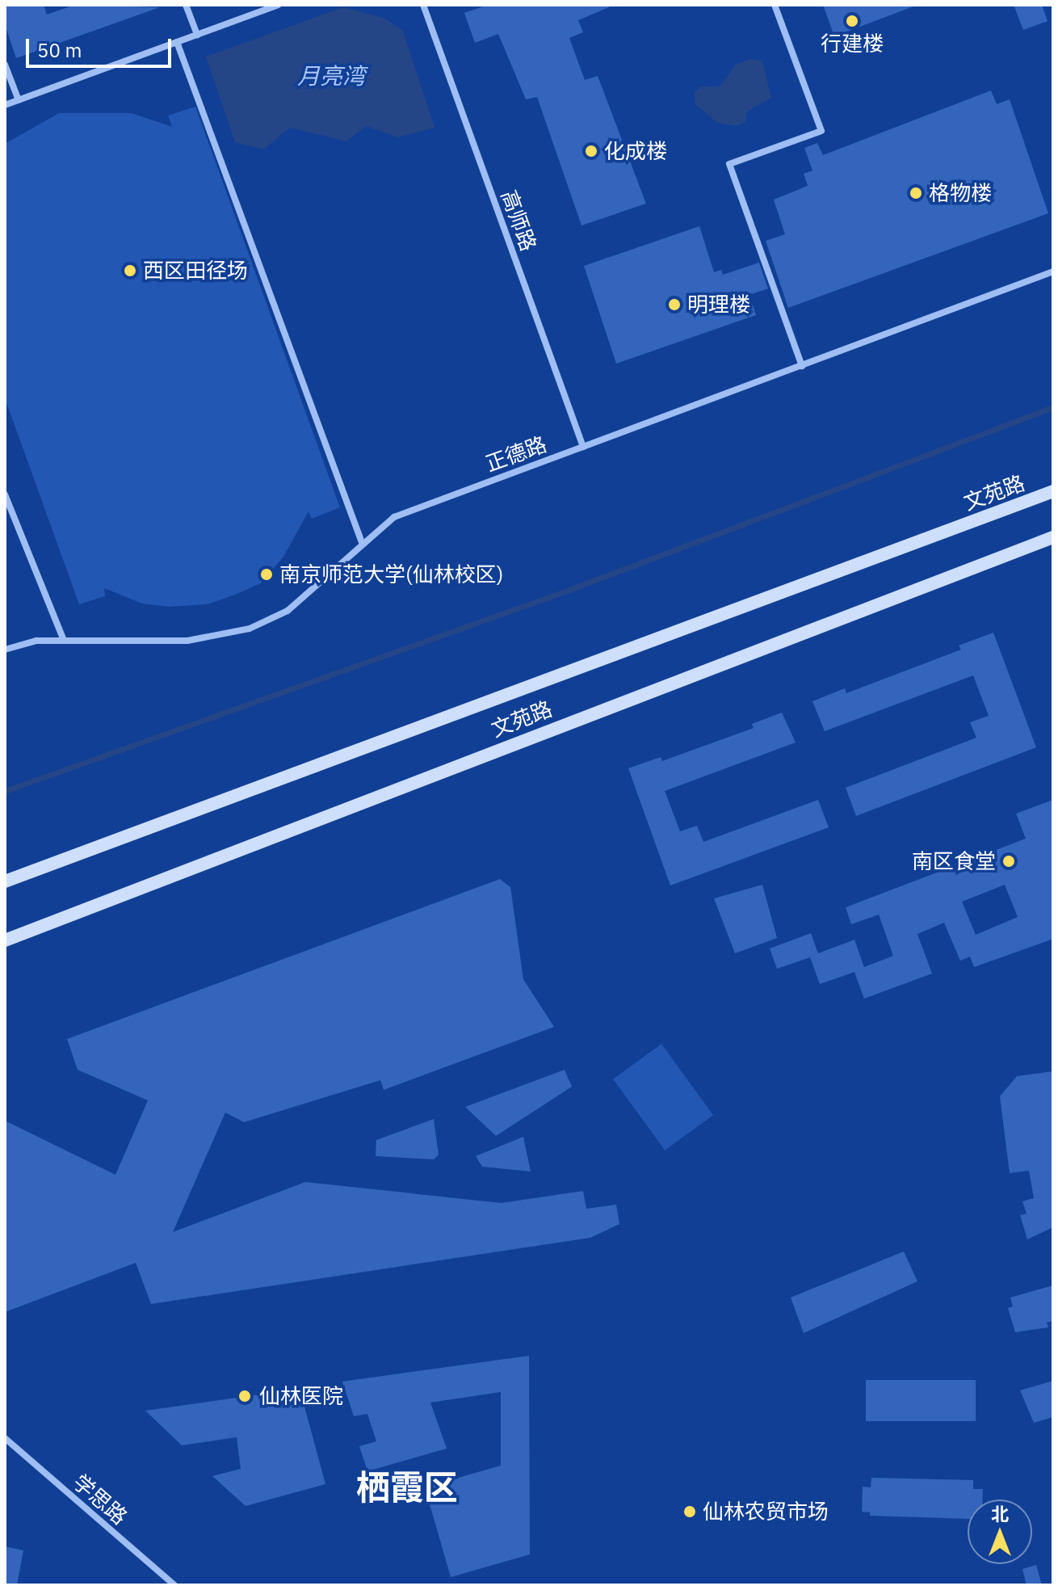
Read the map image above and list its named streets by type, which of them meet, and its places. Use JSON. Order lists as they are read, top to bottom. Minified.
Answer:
{"streets":{"main road":["文苑路"],"street":["高师路","正德路","学思路"]},"crossings":[["高师路","正德路"]],"districts":["栖霞区"],"water":["月亮湾"],"places":["行建楼","化成楼","格物楼","西区田径场","明理楼","南京师范大学(仙林校区)","南区食堂","仙林医院","仙林农贸市场"],"scale_bar":"50 m","north":"top"}
